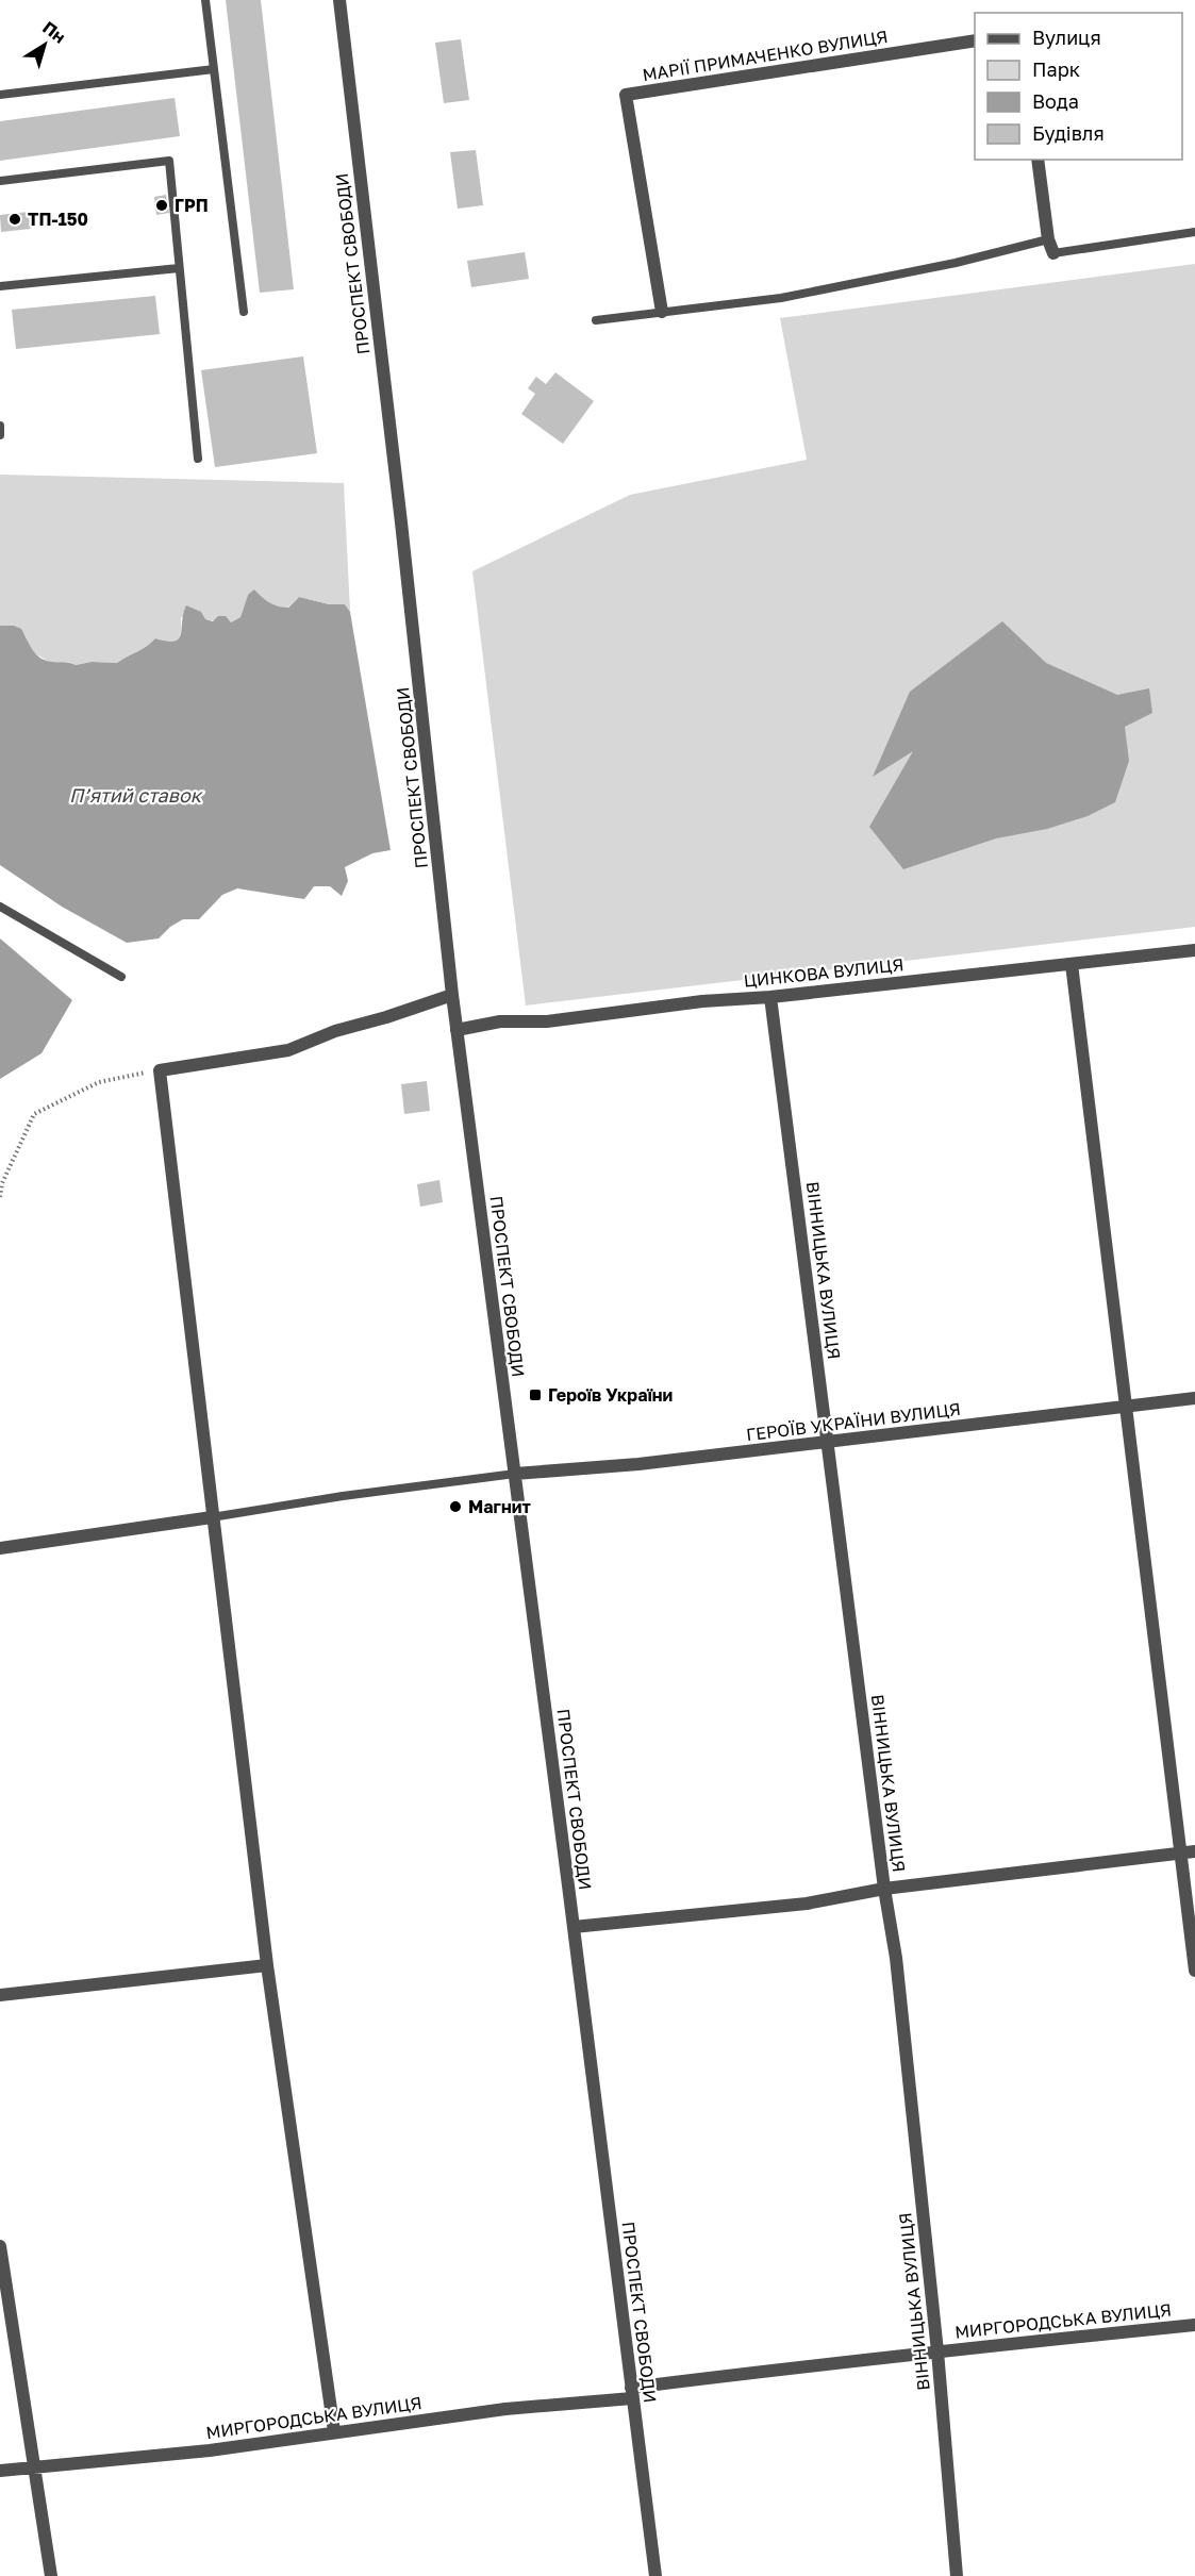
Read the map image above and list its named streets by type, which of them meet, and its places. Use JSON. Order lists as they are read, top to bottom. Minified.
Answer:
{"streets":{"street":["МАРІЇ ПРИМАЧЕНКО ВУЛИЦЯ","ПРОСПЕКТ СВОБОДИ","ЦИНКОВА ВУЛИЦЯ","ВІННИЦЬКА ВУЛИЦЯ","ГЕРОЇВ УКРАЇНИ ВУЛИЦЯ","МИРГОРОДСЬКА ВУЛИЦЯ"]},"crossings":[["ПРОСПЕКТ СВОБОДИ","ЦИНКОВА ВУЛИЦЯ"],["ПРОСПЕКТ СВОБОДИ","ГЕРОЇВ УКРАЇНИ ВУЛИЦЯ"],["ПРОСПЕКТ СВОБОДИ","МИРГОРОДСЬКА ВУЛИЦЯ"],["ЦИНКОВА ВУЛИЦЯ","ВІННИЦЬКА ВУЛИЦЯ"],["ВІННИЦЬКА ВУЛИЦЯ","ГЕРОЇВ УКРАЇНИ ВУЛИЦЯ"],["ВІННИЦЬКА ВУЛИЦЯ","МИРГОРОДСЬКА ВУЛИЦЯ"]],"water":["П’ятий ставок"],"places":{"other":["ГРП","ТП-150","Магнит"],"transit":["Героїв України"]},"legend":["Вулиця","Парк","Вода","Будівля"],"north":"top right"}
